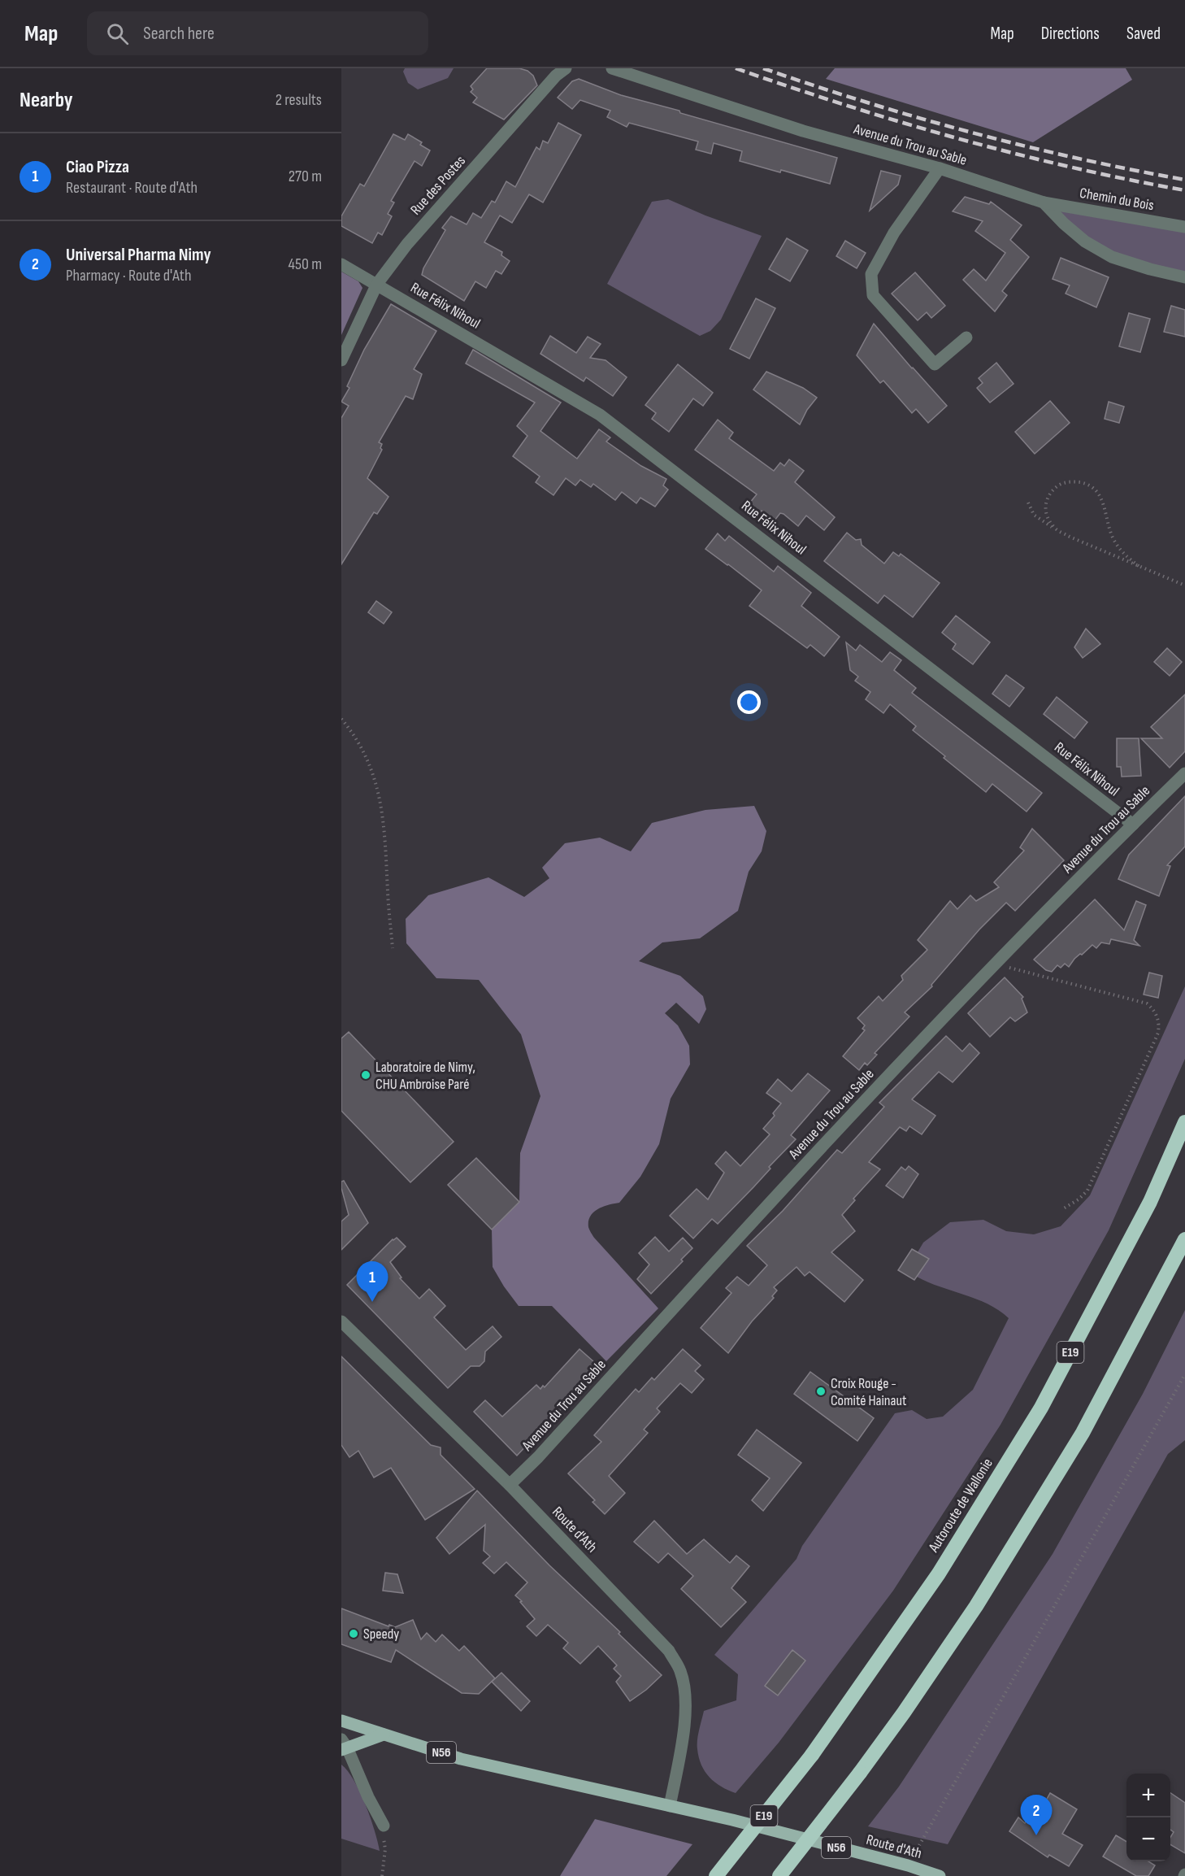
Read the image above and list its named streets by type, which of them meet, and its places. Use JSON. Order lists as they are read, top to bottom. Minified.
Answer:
{"streets":{"highway":["E19","Autoroute de Wallonie"],"main road":["Route d'Ath","N56"],"street":["Avenue du Trou au Sable","Rue des Postes","Chemin du Bois","Rue Félix Nihoul"]},"crossings":[["Avenue du Trou au Sable","Chemin du Bois"],["Avenue du Trou au Sable","Rue Félix Nihoul"],["Avenue du Trou au Sable","Route d'Ath"],["Rue des Postes","Rue Félix Nihoul"]],"places":["Laboratoire de Nimy, CHU Ambroise Paré","Croix Rouge - Comité Hainaut","Speedy"],"page":{"header":"Map","search":"Search here","nav":["Map","Directions","Saved"],"heading":["Nearby","2 results"],"list":[{"mark":"1","name":"Ciao Pizza","note":"Restaurant · Route d'Ath","value":"270 m"},{"mark":"2","name":"Universal Pharma Nimy","note":"Pharmacy · Route d'Ath","value":"450 m"}],"pins":["1","2"],"map_buttons":["+","−"]}}
